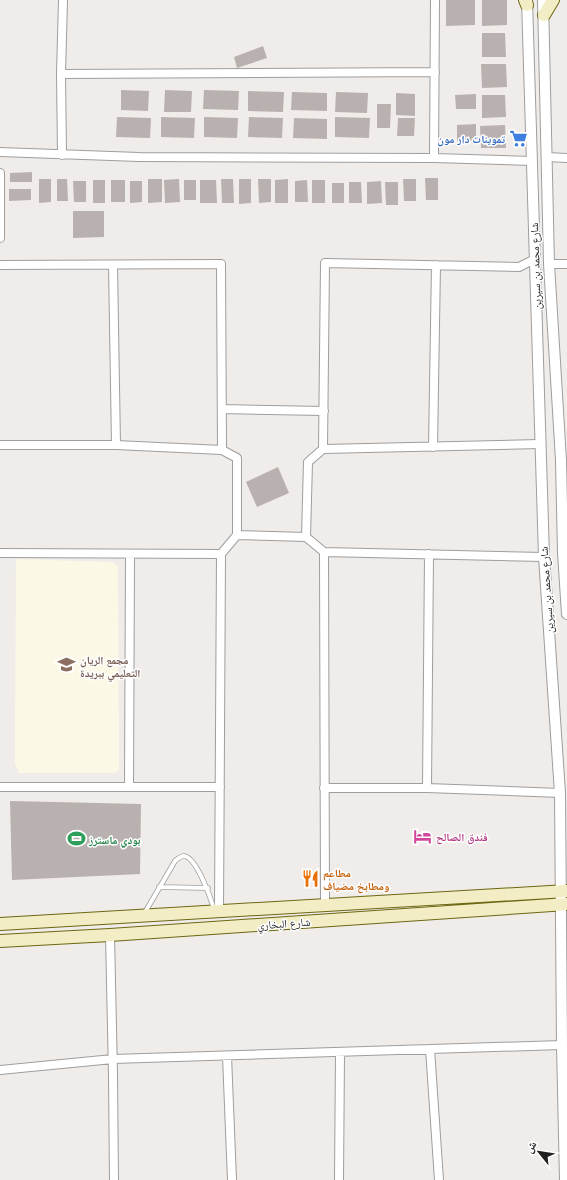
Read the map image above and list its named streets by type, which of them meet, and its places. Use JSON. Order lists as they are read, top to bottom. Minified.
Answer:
{"streets":{"main road":["شارع البخاري"],"street":["شارع محمد بن سيرين"]},"crossings":[["شارع محمد بن سيرين","شارع البخاري"]],"places":{"supermarket":["تموينات دار مون"],"school or university":["مجمع الريان التعليمي ببريدة"],"hotel":["فندق الصالح"],"sports":["بودي ماسترز"],"restaurant":["مطاعم ومطابخ مضياف"]},"north":"top left"}
